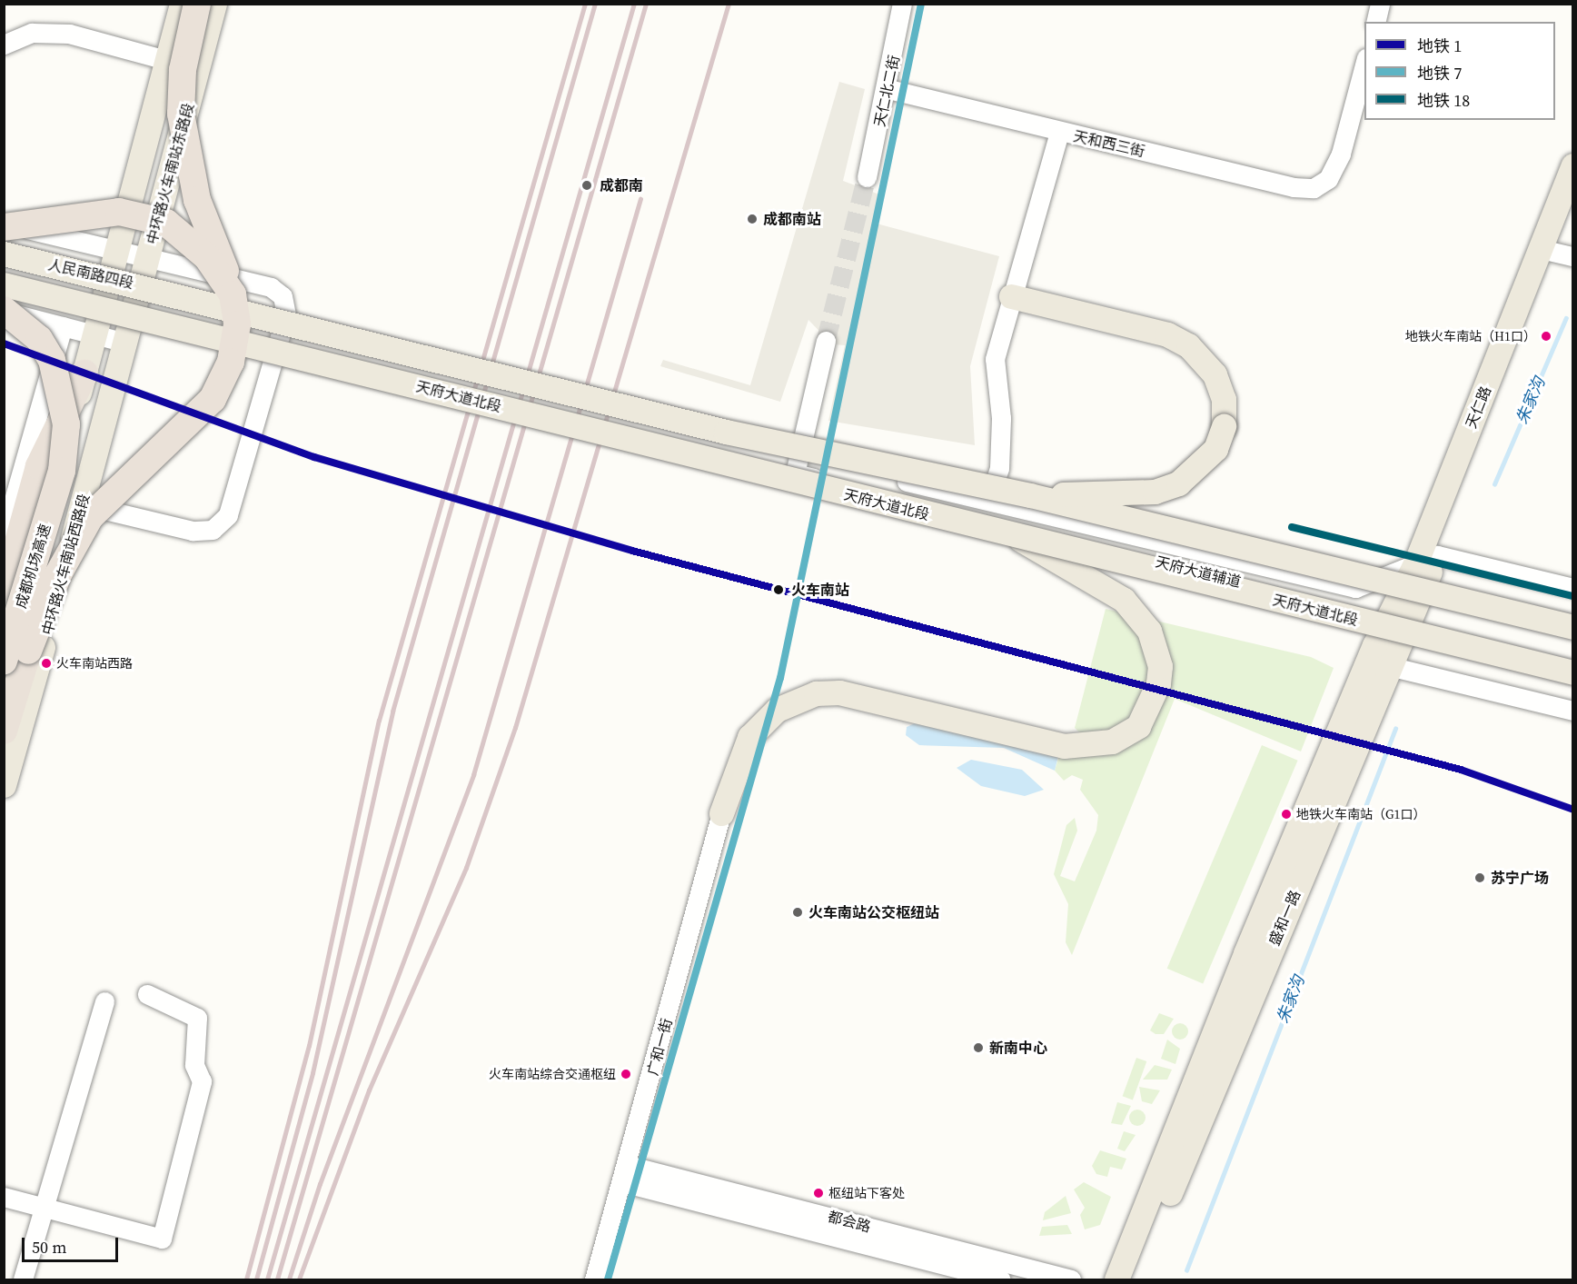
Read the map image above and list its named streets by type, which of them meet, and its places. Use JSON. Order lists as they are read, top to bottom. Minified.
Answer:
{"streets":{"highway":["成都机场高速"],"main road":["中环路火车南站东路段","人民南路四段","天府大道北段","天仁路","中环路火车南站西路段","盛和一路"],"street":["天仁北二街","天和西三街","天府大道辅道","广和一街","都会路"]},"crossings":[["天仁北二街","天和西三街"],["中环路火车南站东路段","人民南路四段"],["中环路火车南站东路段","中环路火车南站西路段"],["人民南路四段","天府大道北段"],["人民南路四段","中环路火车南站西路段"],["天仁路","天府大道辅道"],["天仁路","盛和一路"],["天府大道辅道","盛和一路"],["广和一街","都会路"]],"water":["朱家沟"],"places":["成都南","成都南站","地铁火车南站（H1口）","火车南站","火车南站西路","地铁火车南站（G1口）","苏宁广场","火车南站公交枢纽站","新南中心","火车南站综合交通枢纽","枢纽站下客处"],"lines":["metro line 7","metro line 1","metro line 18"],"legend":["地铁 1","地铁 7","地铁 18"],"scale_bar":"50 m"}
